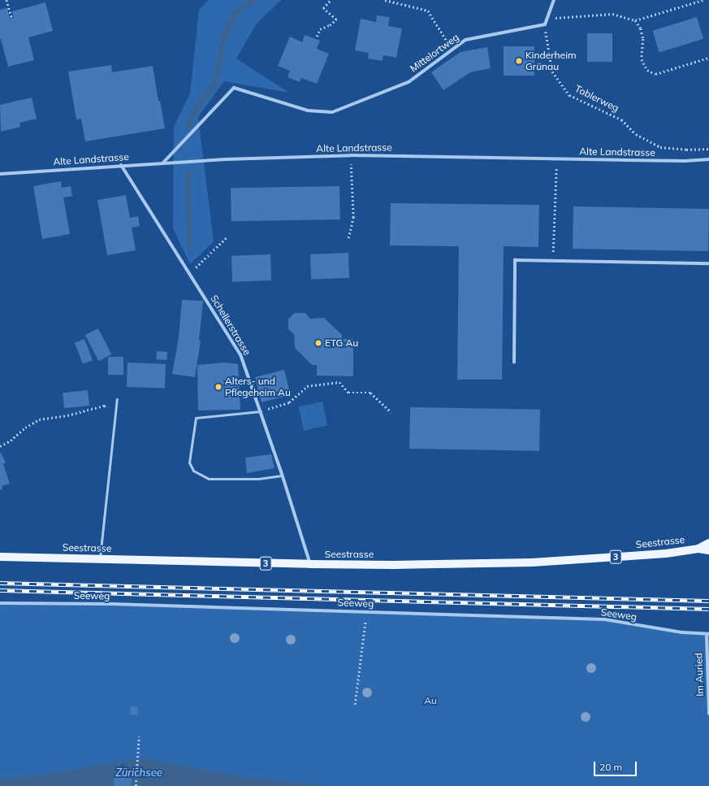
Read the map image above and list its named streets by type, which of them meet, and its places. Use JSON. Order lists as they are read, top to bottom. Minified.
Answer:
{"streets":{"main road":["Seestrasse","3"],"street":["Mittelortweg","Alte Landstrasse","Schellerstrasse","Seeweg","Im Auried"],"path":["Toblerweg"]},"crossings":[["Mittelortweg","Toblerweg"],["Mittelortweg","Alte Landstrasse"],["Alte Landstrasse","Schellerstrasse"],["Schellerstrasse","Seestrasse"],["Seeweg","Im Auried"]],"water":["Zürichsee"],"parks":["Au"],"places":["Kinderheim Grünau","ETG Au","Alters- und Pflegeheim Au"],"scale_bar":"20 m"}
